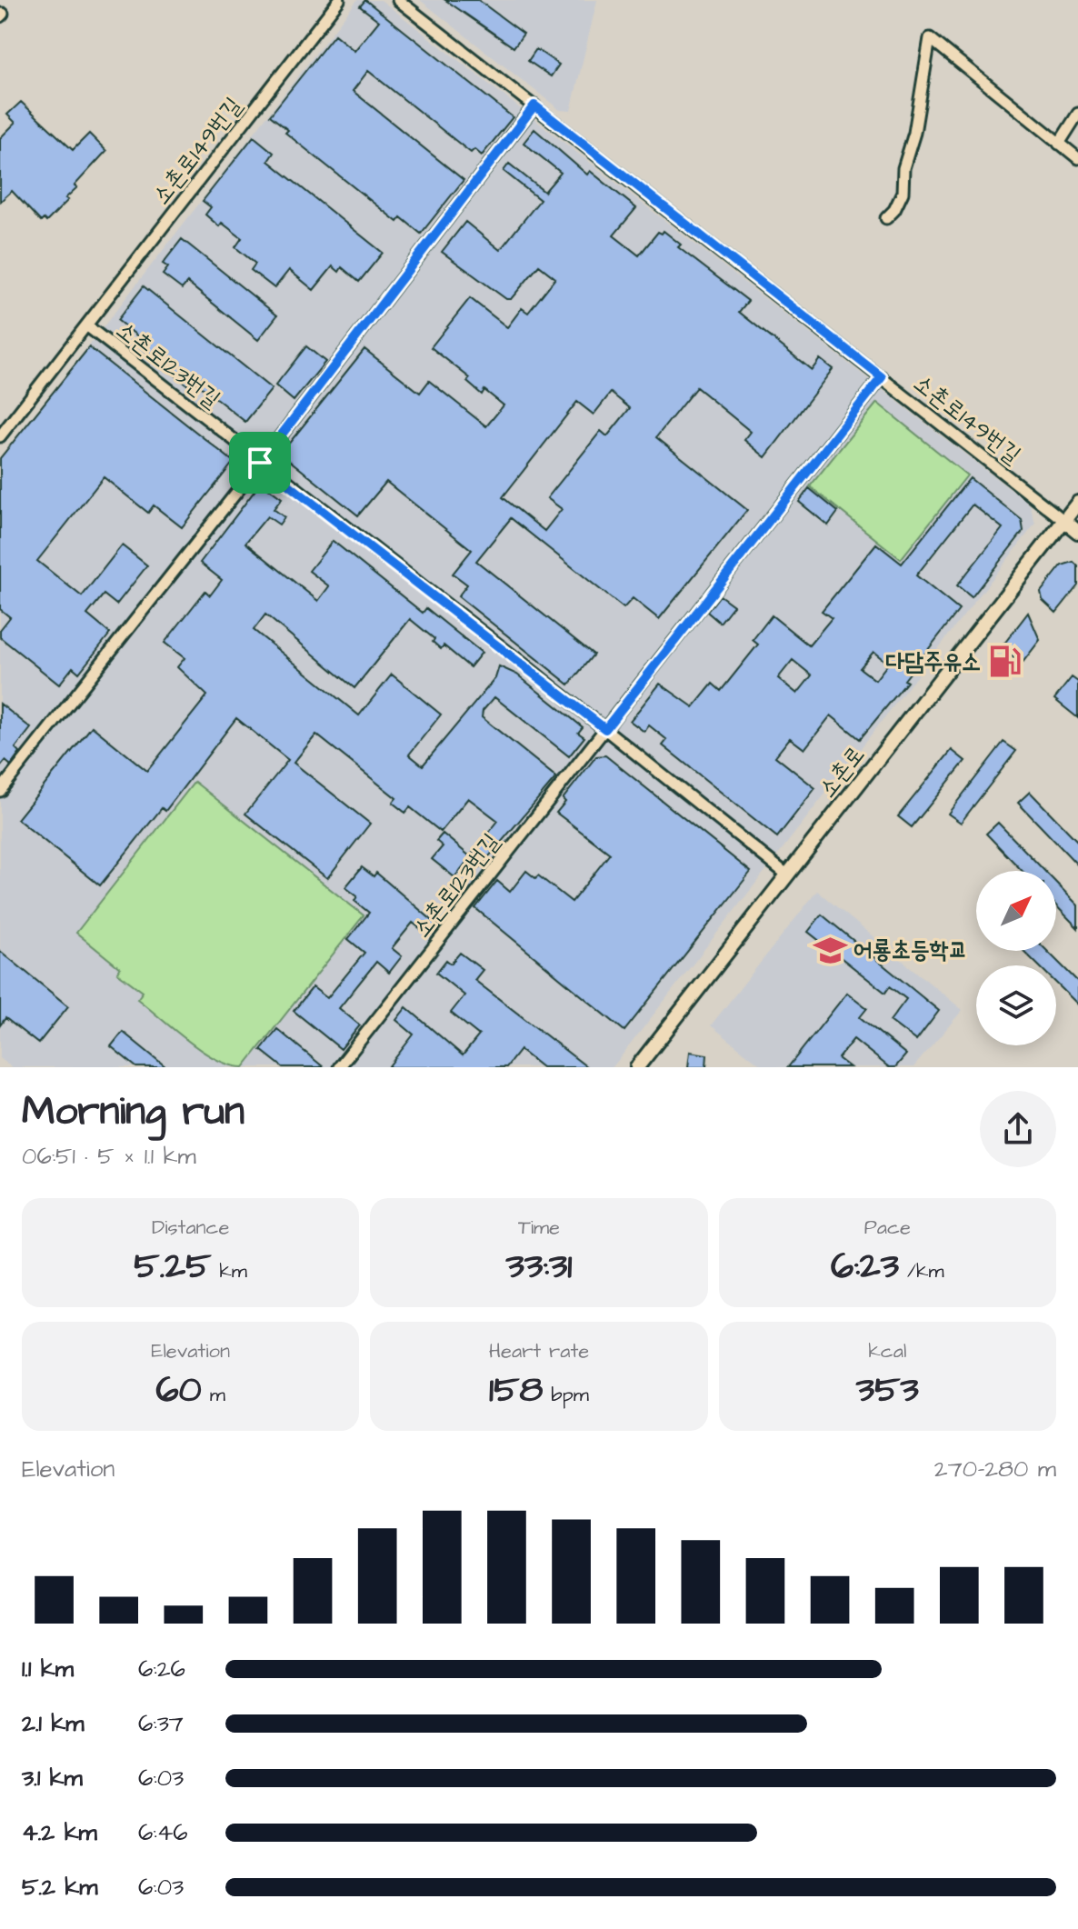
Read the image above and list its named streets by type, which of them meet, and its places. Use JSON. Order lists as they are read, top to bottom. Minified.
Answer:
{"streets":{"street":["소촌로149번길","소촌로123번길","소촌로"]},"crossings":[["소촌로149번길","소촌로123번길"],["소촌로149번길","소촌로"],["소촌로123번길","소촌로"]],"places":{"fuel station":["다담주유소"],"school or university":["어룡초등학교"]},"north":"top right","page":{"heading":["Morning run","06:51 · 5 × 1.1 km"],"stats":[["Distance","5.25 km"],["Time","33:31"],["Pace","6:23 /km"],["Elevation","60 m"],["Heart rate","158 bpm"],["kcal","353"]],"chart":["Elevation","270–280 m"],"list":[{"name":"1.1 km","note":"6:26"},{"name":"2.1 km","note":"6:37"},{"name":"3.1 km","note":"6:03"},{"name":"4.2 km","note":"6:46"},{"name":"5.2 km","note":"6:03"}]}}
